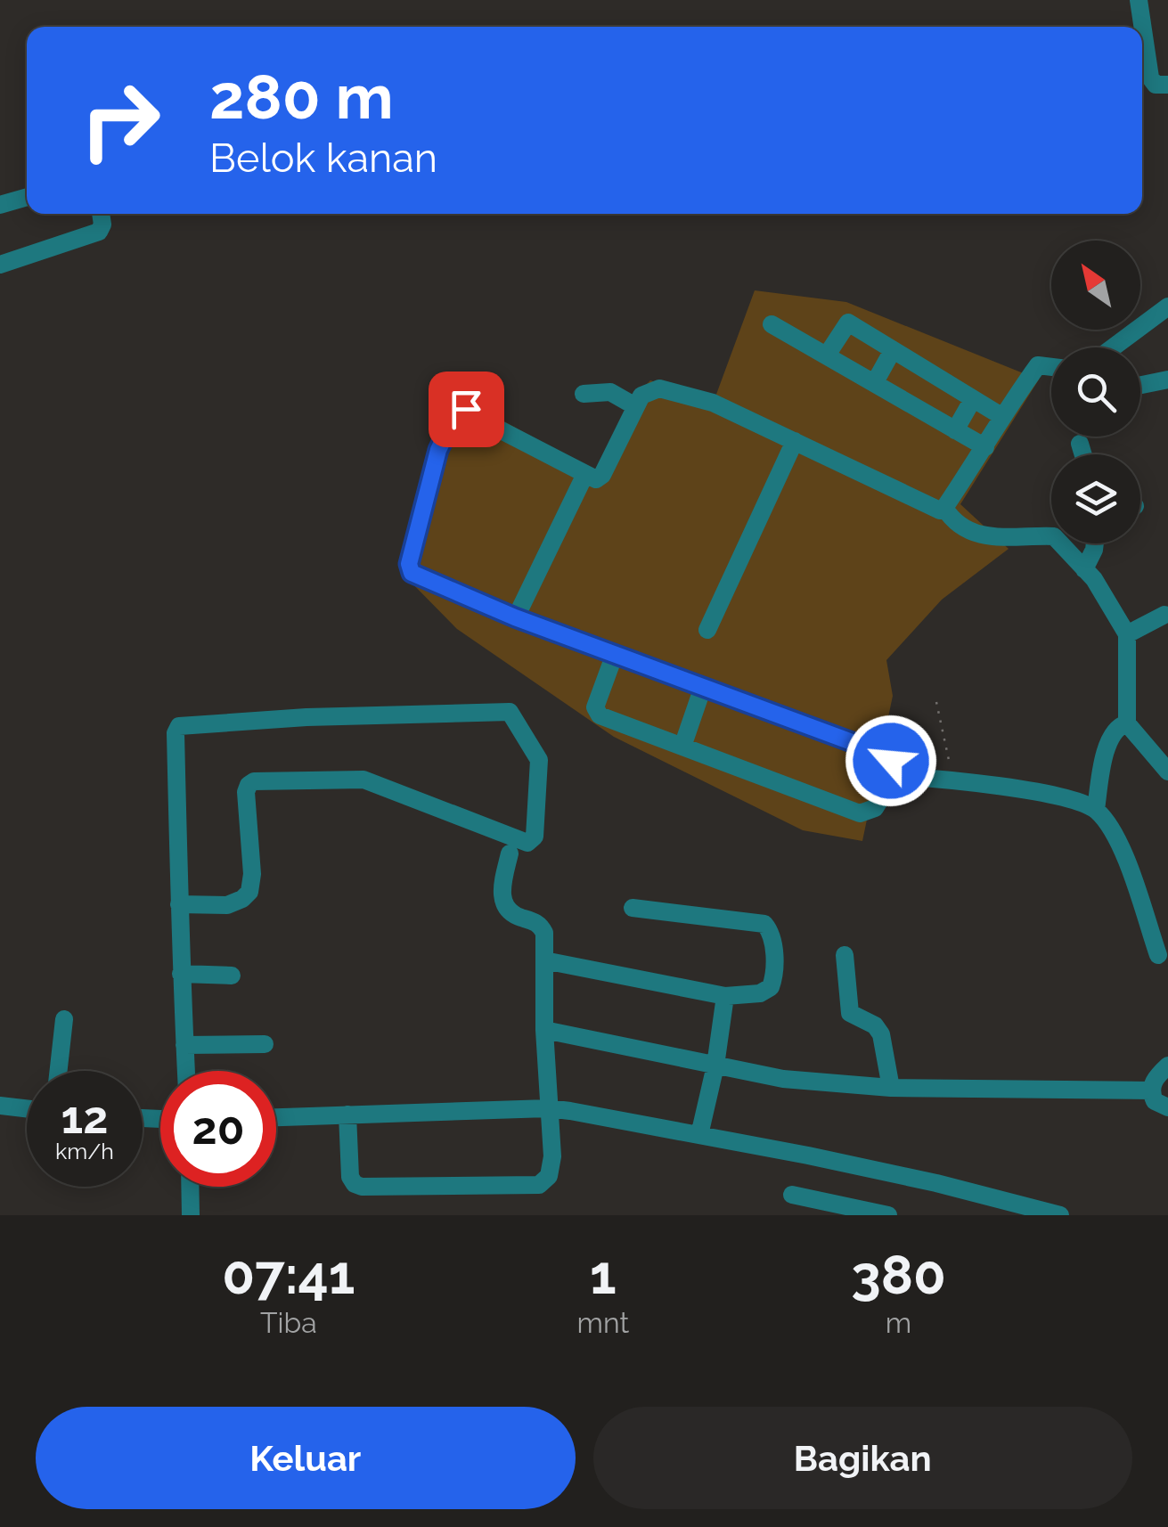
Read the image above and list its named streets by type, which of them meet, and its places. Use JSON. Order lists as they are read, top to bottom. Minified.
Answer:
{"north":"top left","page":{"turn":["280 m","Belok kanan"],"speed":"12 km/h","limit":"20","eta":["07:41","Tiba","1","mnt","380","m"],"buttons":["Keluar","Bagikan"]}}
